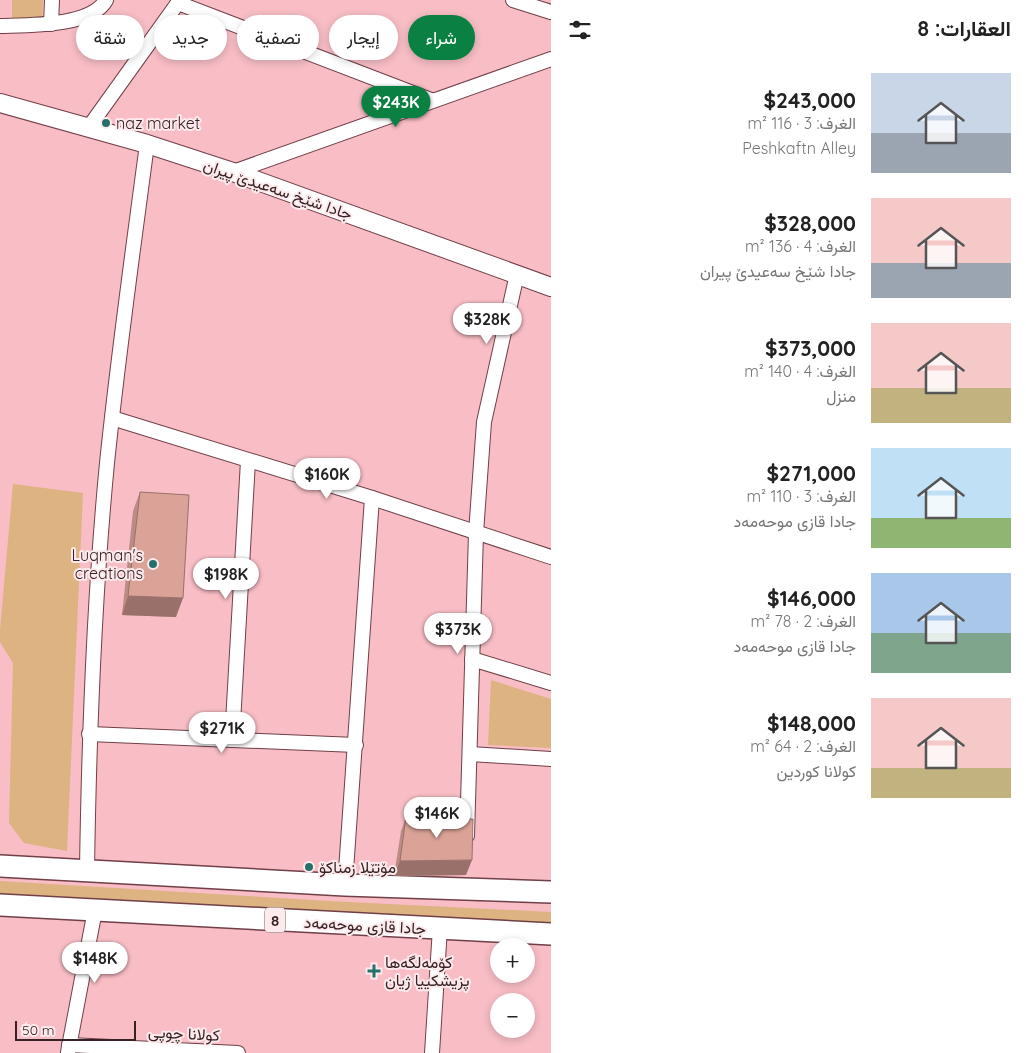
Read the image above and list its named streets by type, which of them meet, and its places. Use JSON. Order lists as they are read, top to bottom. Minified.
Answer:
{"streets":{"main road":["8","جادا قازی موحەمەد"],"street":["جادا شێخ سەعیدێ پیران","کولانا چوپی"]},"places":{"other":["naz market","Luqman's creations","مۆتێلا زمناکۆ"],"health":["کۆمەلگەها پزیشکییا ژیان"]},"scale_bar":"50 m","page":{"heading":"العقارات: 8","chip":["شراء","إيجار","تصفية","جديد","شقة"],"list":[{"name":"$243,000","note":"الغرف: 3 · 116 m² · Peshkaftn Alley"},{"name":"$328,000","note":"الغرف: 4 · 136 m² · جادا شێخ سەعیدێ پیران"},{"name":"$373,000","note":"الغرف: 4 · 140 m² · منزل"},{"name":"$271,000","note":"الغرف: 3 · 110 m² · جادا قازی موحەمەد"},{"name":"$146,000","note":"الغرف: 2 · 78 m² · جادا قازی موحەمەد"},{"name":"$148,000","note":"الغرف: 2 · 64 m² · کولانا کوردین"}],"price":["$243K","$328K","$160K","$198K","$373K","$271K","$146K","$148K"],"map_buttons":["+","−"],"scale":"50 m"}}
